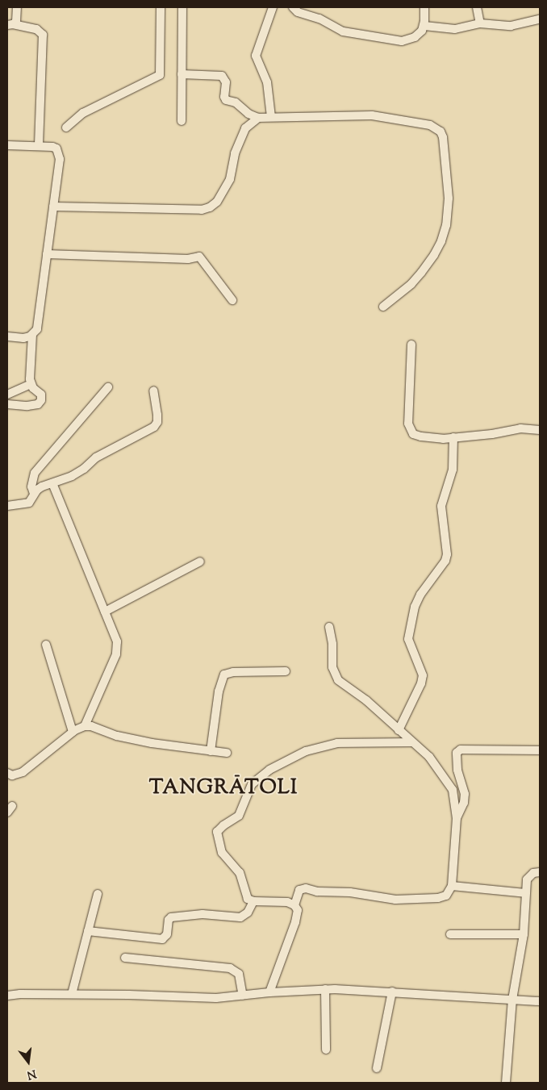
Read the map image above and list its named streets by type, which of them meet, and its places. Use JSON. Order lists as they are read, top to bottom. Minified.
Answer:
{"districts":["TANGRĀTOLI"],"north":"bottom"}
